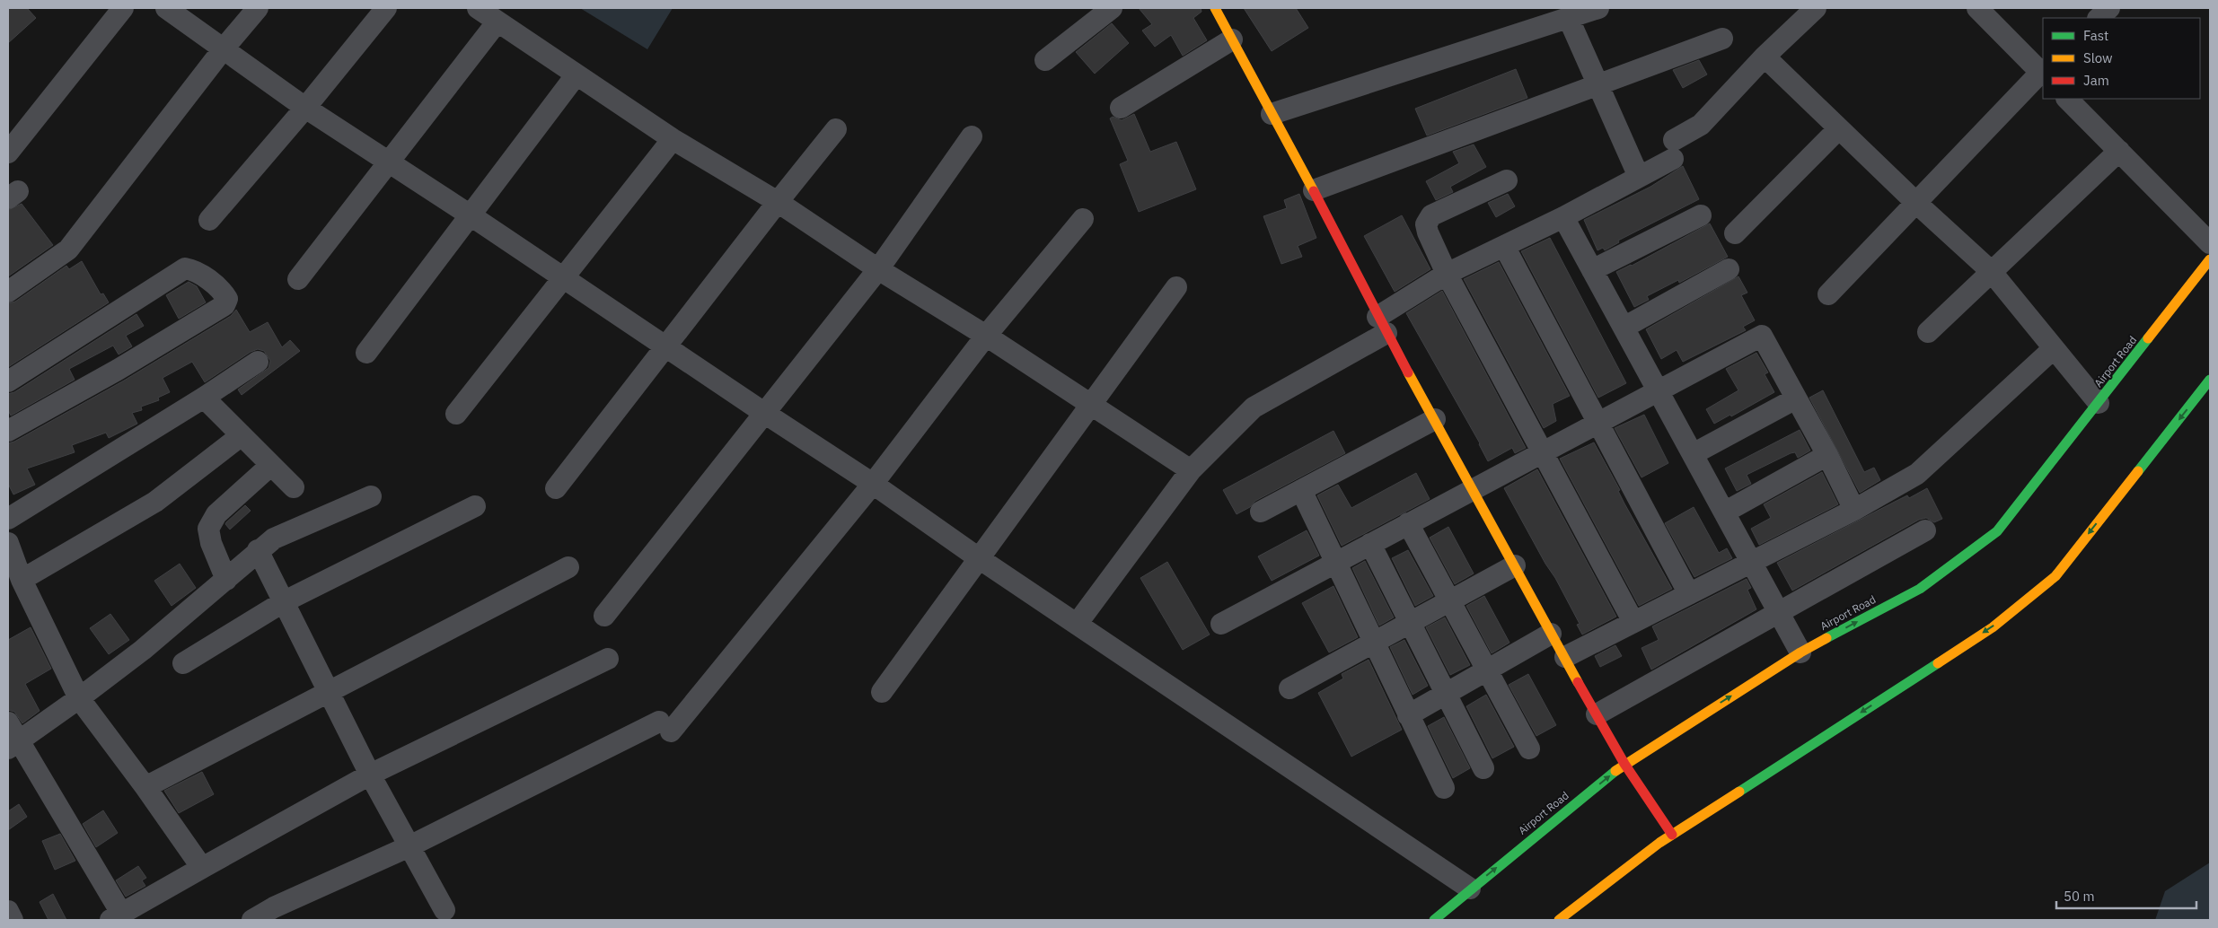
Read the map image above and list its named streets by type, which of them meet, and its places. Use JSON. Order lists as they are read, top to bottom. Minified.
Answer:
{"streets":{"main road":["Airport Road"]},"legend":["Fast","Slow","Jam"],"scale_bar":"50 m"}
